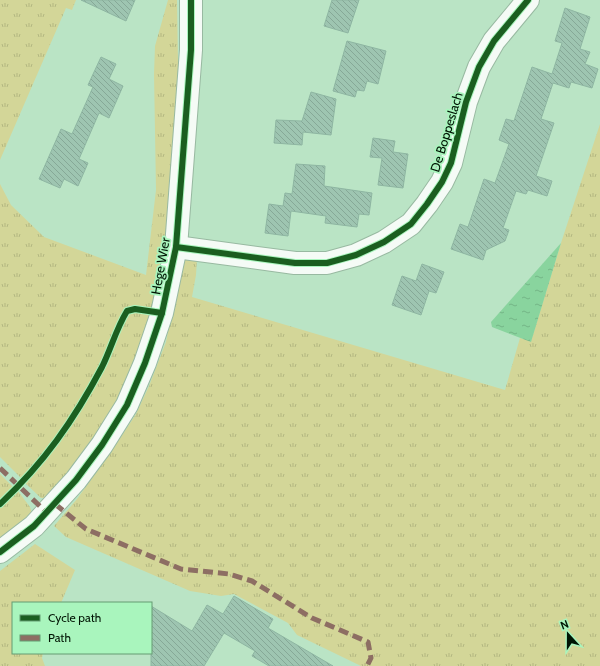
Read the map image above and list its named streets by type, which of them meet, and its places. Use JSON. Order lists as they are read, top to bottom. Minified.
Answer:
{"streets":{"street":["De Boppeslach","Hege Wier"]},"crossings":[["De Boppeslach","Hege Wier"]],"legend":["Cycle path","Path"],"north":"top"}
